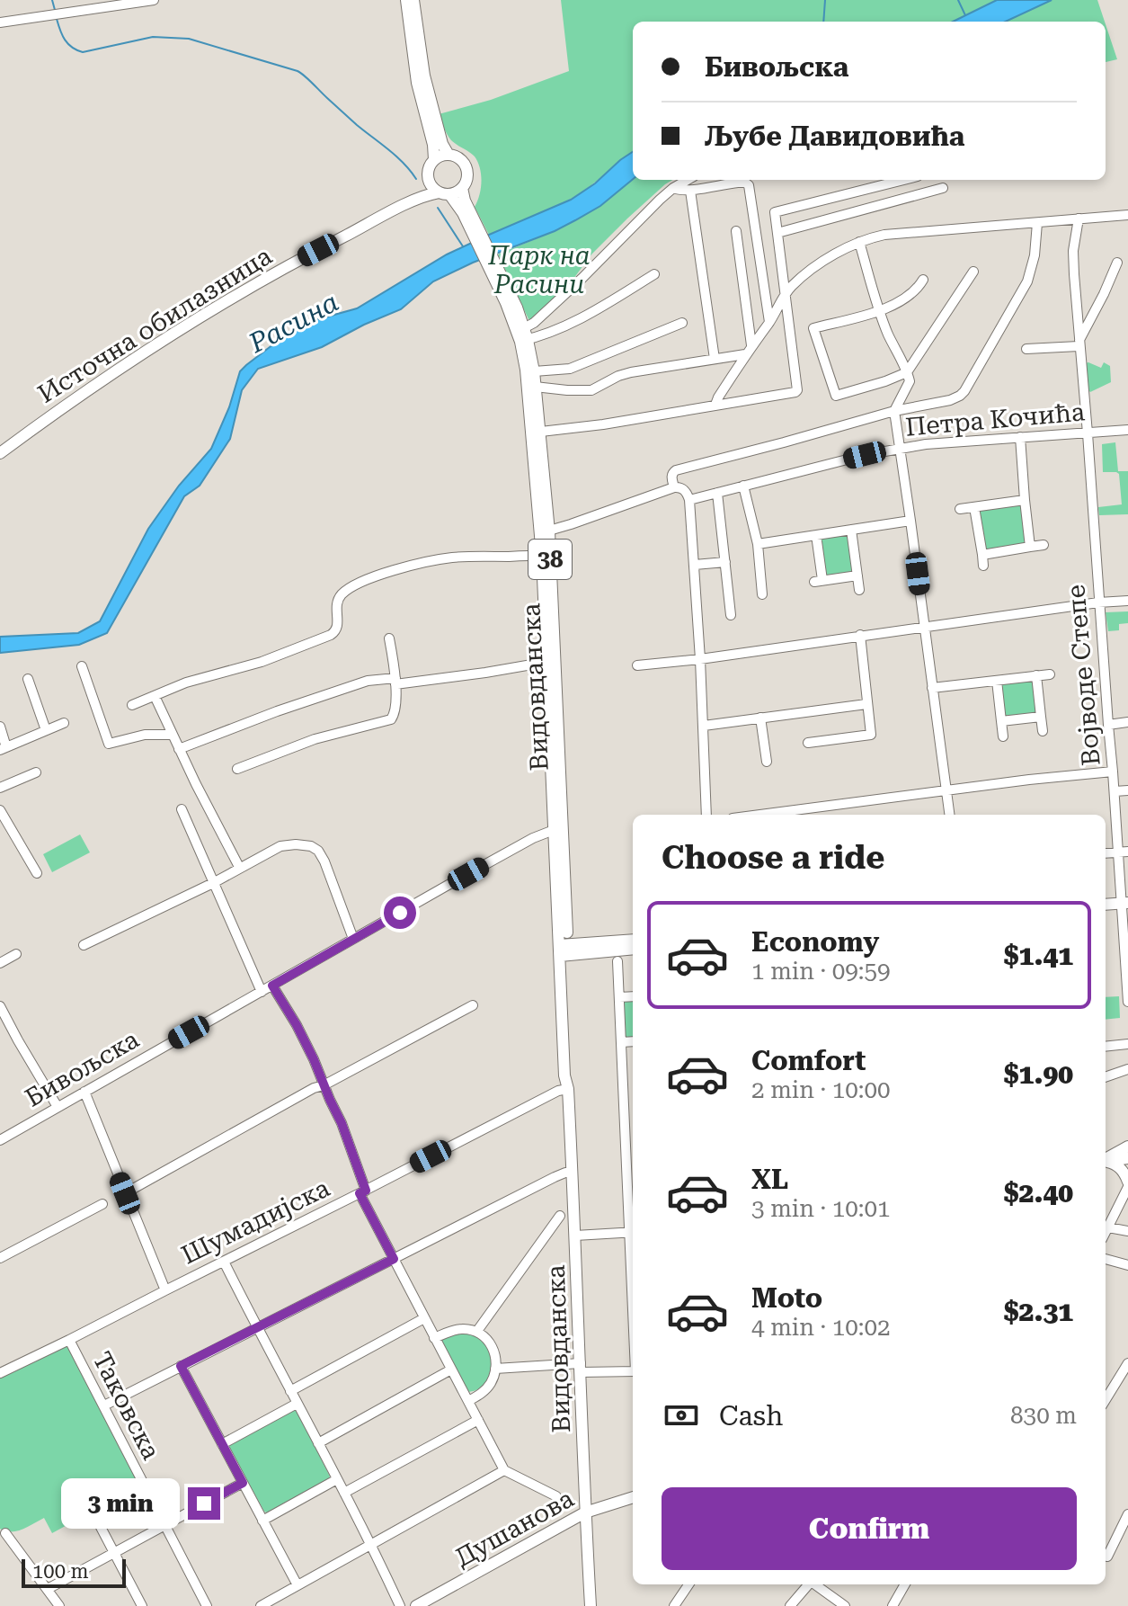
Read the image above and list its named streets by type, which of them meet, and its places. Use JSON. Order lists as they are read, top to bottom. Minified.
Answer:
{"streets":{"main road":["Источна обилазница","38","Видовданска","Душанова"],"street":["Петра Кочића","Војводе Степе","Бивољска","Шумадијска","Таковска"]},"crossings":[["Источна обилазница","38"],["Петра Кочића","Војводе Степе"],["38","Видовданска"],["Видовданска","Бивољска"],["Видовданска","Шумадијска"],["Видовданска","Душанова"],["Шумадијска","Таковска"]],"water":["Расина"],"parks":["Парк на Расини"],"scale_bar":"100 m","page":{"banner":["Бивољска","Љубе Давидовића"],"heading":"Choose a ride","list":[{"name":"Economy","note":"1 min · 09:59","value":"$1.41"},{"name":"Comfort","note":"2 min · 10:00","value":"$1.90"},{"name":"XL","note":"3 min · 10:01","value":"$2.40"},{"name":"Moto","note":"4 min · 10:02","value":"$2.31"}],"pay":["Cash","830 m"],"buttons":"Confirm","bubble":"3 min","scale":"100 m"}}
